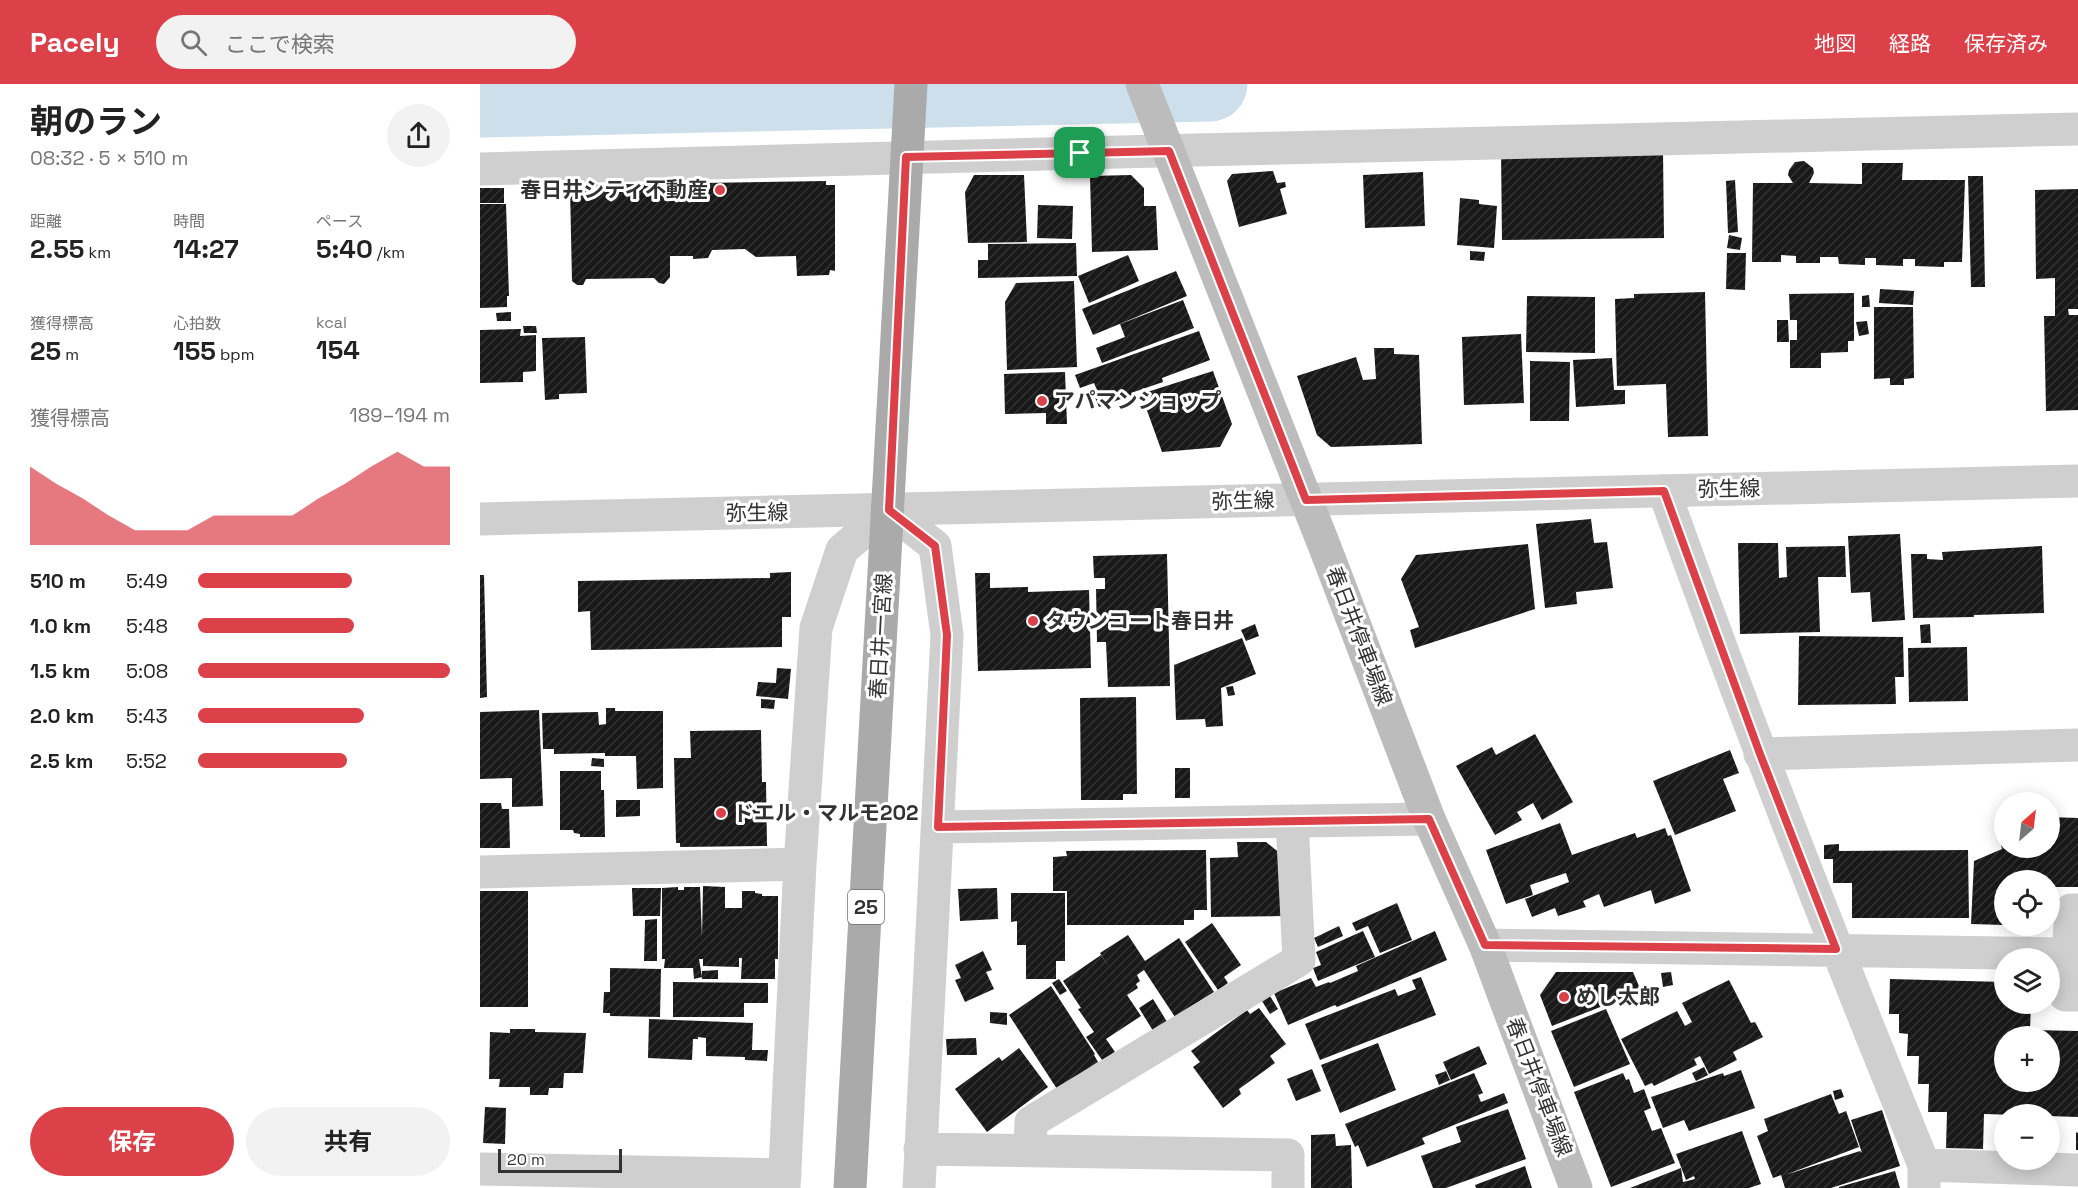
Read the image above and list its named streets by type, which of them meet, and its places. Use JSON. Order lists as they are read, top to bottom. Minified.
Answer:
{"streets":{"main road":["春日井一宮線","春日井停車場線","25"],"street":["弥生線"]},"crossings":[["弥生線","春日井一宮線"],["弥生線","春日井停車場線"]],"places":["春日井シティ不動産","アパマンショップ","タウンコート春日井","ドエル・マルモ202","めし太郎"],"scale_bar":"20 m","north":"top right","page":{"header":"Pacely","search":"ここで検索","nav":["地図","経路","保存済み"],"heading":["朝のラン","08:32 · 5 × 510 m"],"stats":[["距離","2.55 km"],["時間","14:27"],["ペース","5:40 /km"],["獲得標高","25 m"],["心拍数","155 bpm"],["kcal","154"]],"chart":["獲得標高","189–194 m"],"list":[{"name":"510 m","note":"5:49"},{"name":"1.0 km","note":"5:48"},{"name":"1.5 km","note":"5:08"},{"name":"2.0 km","note":"5:43"},{"name":"2.5 km","note":"5:52"}],"map_buttons":["+","−"],"buttons":["保存","共有"],"scale":"20 m"}}
